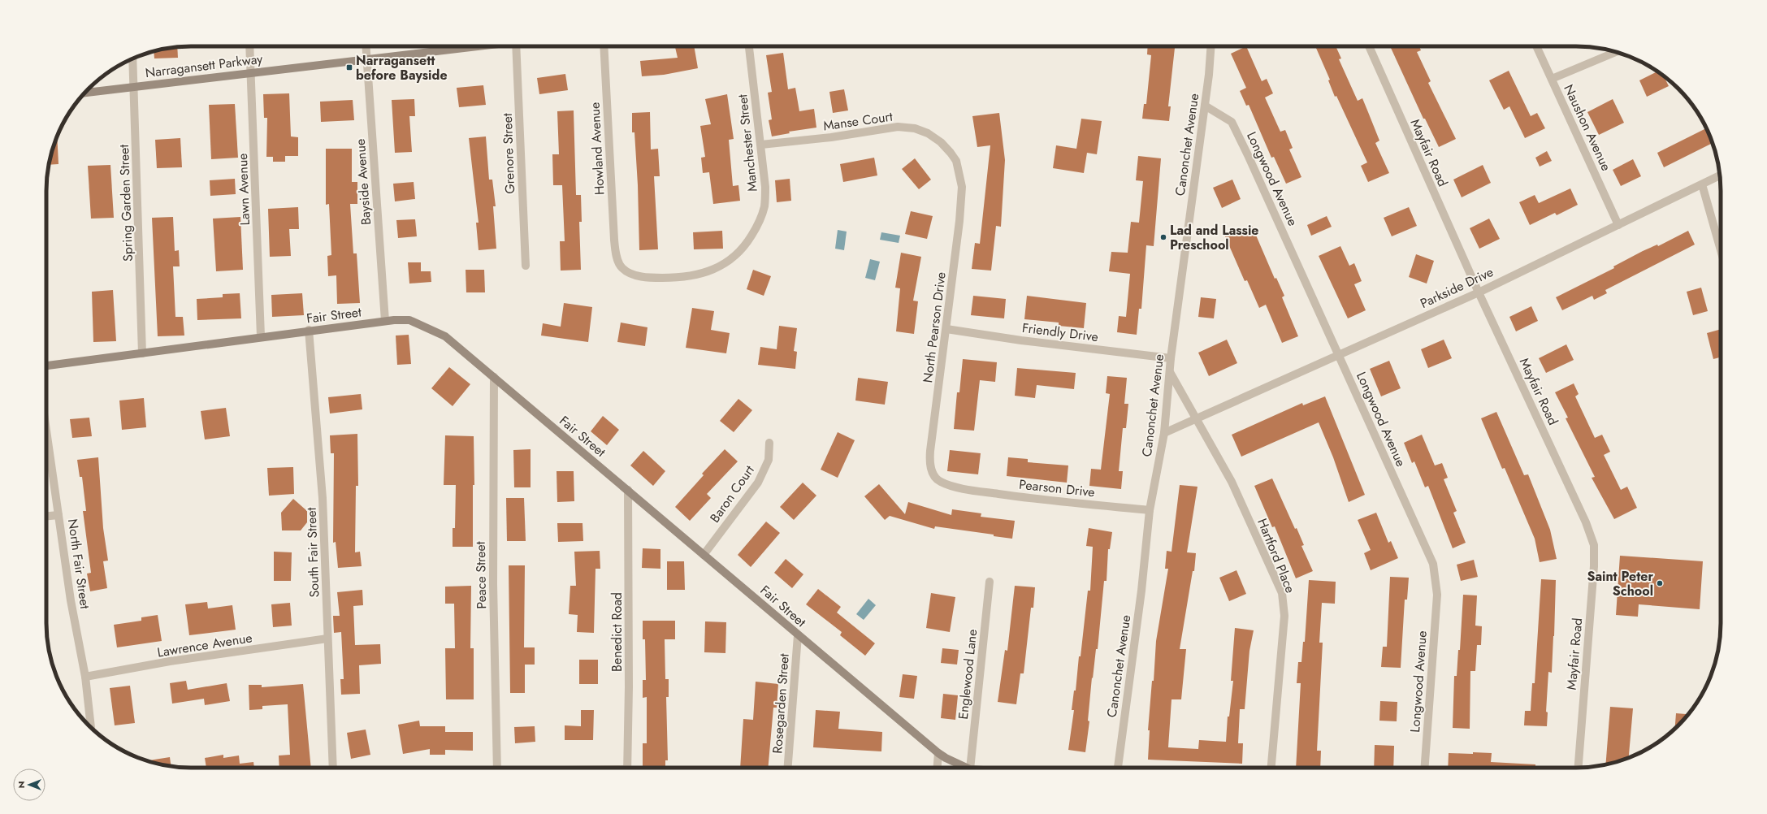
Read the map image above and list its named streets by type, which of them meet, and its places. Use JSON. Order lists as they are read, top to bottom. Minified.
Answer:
{"streets":{"street":["Narragansett Parkway","Manse Court","Naushon Avenue","Manchester Street","Canonchet Avenue","Howland Avenue","Mayfair Road","Grenore Street","Longwood Avenue","Bayside Avenue","Lawn Avenue","Spring Garden Street","Parkside Drive","Fair Street","North Pearson Drive","Friendly Drive","Pearson Drive","Baron Court","South Fair Street","Hartford Place","North Fair Street","Peace Street","Benedict Road","Lawrence Avenue","Englewood Lane","Rosegarden Street"]},"crossings":[["Narragansett Parkway","Bayside Avenue"],["Narragansett Parkway","Lawn Avenue"],["Narragansett Parkway","Spring Garden Street"],["Manse Court","Manchester Street"],["Manse Court","North Pearson Drive"],["Naushon Avenue","Parkside Drive"],["Manchester Street","Howland Avenue"],["Canonchet Avenue","Longwood Avenue"],["Canonchet Avenue","Friendly Drive"],["Canonchet Avenue","Pearson Drive"],["Canonchet Avenue","Hartford Place"],["Mayfair Road","Parkside Drive"],["Longwood Avenue","Parkside Drive"],["Bayside Avenue","Fair Street"],["Lawn Avenue","Fair Street"],["Spring Garden Street","Fair Street"],["Parkside Drive","Hartford Place"],["Fair Street","Baron Court"],["Fair Street","South Fair Street"],["Fair Street","Peace Street"],["Fair Street","Benedict Road"],["Fair Street","Rosegarden Street"],["North Pearson Drive","Friendly Drive"],["North Pearson Drive","Pearson Drive"],["South Fair Street","Lawrence Avenue"],["North Fair Street","Lawrence Avenue"]],"places":{"transit":["Narragansett before Bayside"],"other":["Lad and Lassie Preschool","Saint Peter School"]},"north":"left"}
